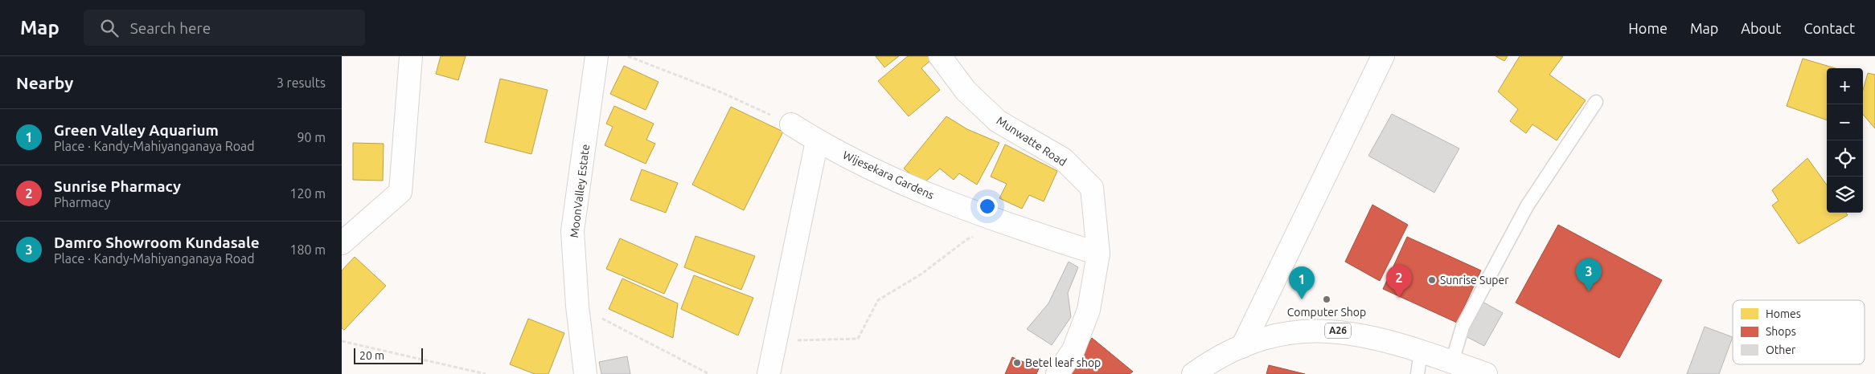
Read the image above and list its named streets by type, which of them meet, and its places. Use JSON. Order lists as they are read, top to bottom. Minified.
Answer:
{"streets":{"main road":["Munwatte Road","Wijesekara Gardens","MoonValley Estate","A26"]},"crossings":[["Munwatte Road","Wijesekara Gardens"]],"places":["Sunrise Super","Computer Shop","Betel leaf shop"],"legend":["Homes","Shops","Other"],"scale_bar":"20 m","page":{"header":"Map","search":"Search here","nav":["Home","Map","About","Contact"],"heading":["Nearby","3 results"],"map_buttons":["+","−"],"list":[{"mark":"1","name":"Green Valley Aquarium","note":"Place · Kandy-Mahiyanganaya Road","value":"90 m"},{"mark":"2","name":"Sunrise Pharmacy","note":"Pharmacy","value":"120 m"},{"mark":"3","name":"Damro Showroom Kundasale","note":"Place · Kandy-Mahiyanganaya Road","value":"180 m"}],"pins":["3","2","1"],"scale":"20 m"}}
